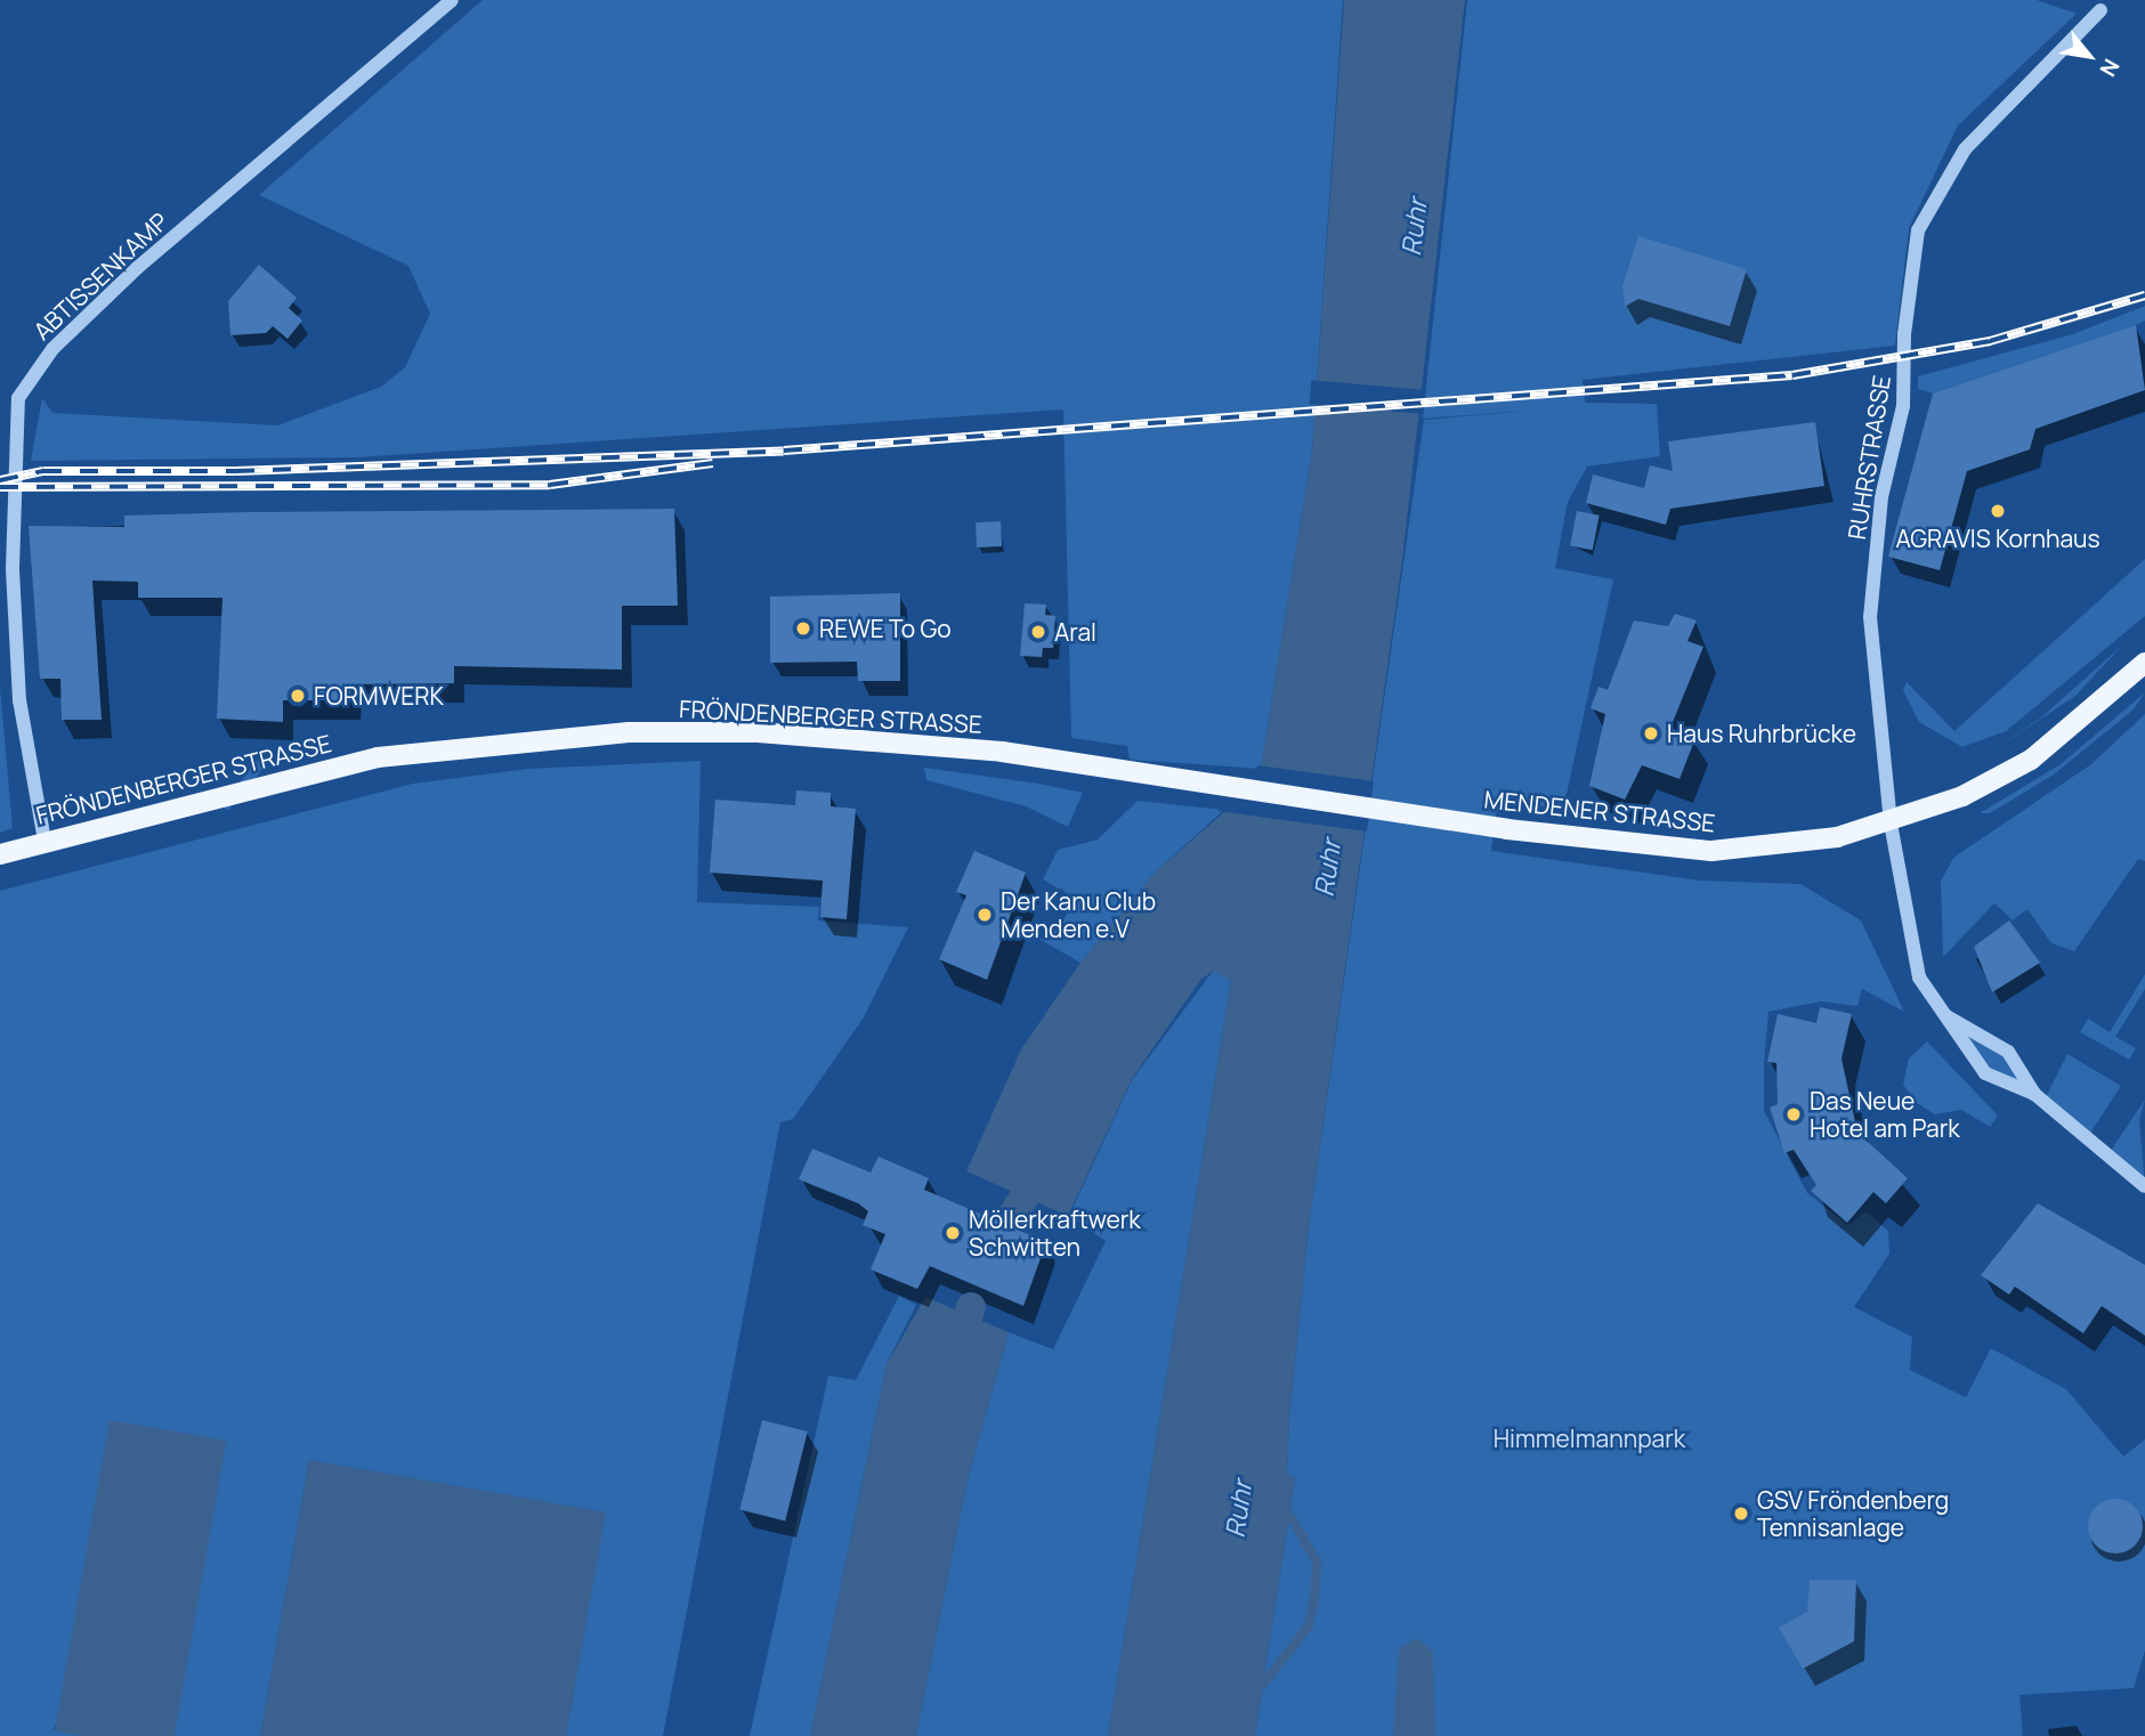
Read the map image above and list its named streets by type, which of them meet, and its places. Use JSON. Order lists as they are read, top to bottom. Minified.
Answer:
{"streets":{"main road":["FRÖNDENBERGER STRASSE","MENDENER STRASSE"],"street":["ABTISSENKAMP","RUHRSTRASSE"]},"crossings":[["ABTISSENKAMP","FRÖNDENBERGER STRASSE"],["RUHRSTRASSE","MENDENER STRASSE"],["FRÖNDENBERGER STRASSE","MENDENER STRASSE"]],"water":["Ruhr"],"parks":["Himmelmannpark"],"places":["AGRAVIS Kornhaus","REWE To Go","Aral","FORMWERK","Haus Ruhrbrücke","Der Kanu Club Menden e.V","Das Neue Hotel am Park","Möllerkraftwerk Schwitten","GSV Fröndenberg Tennisanlage"],"north":"bottom right"}
